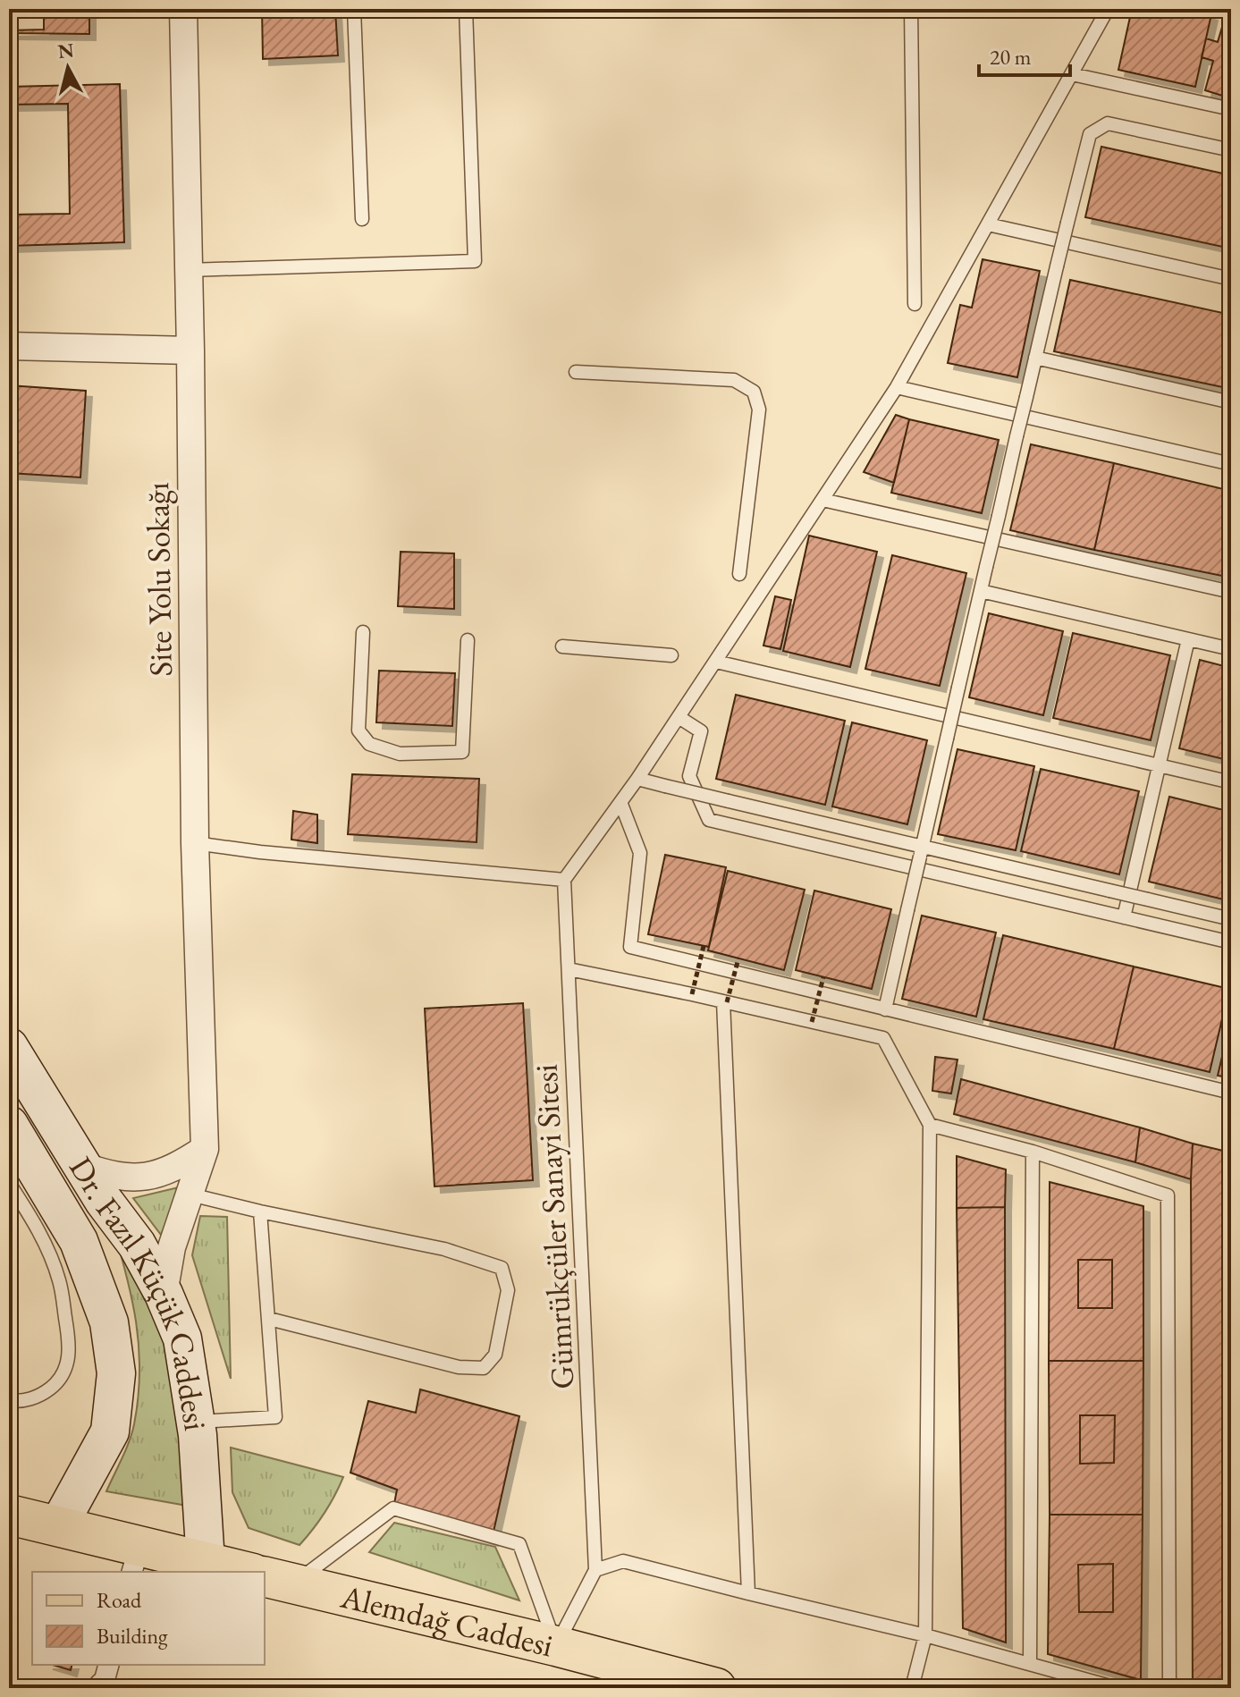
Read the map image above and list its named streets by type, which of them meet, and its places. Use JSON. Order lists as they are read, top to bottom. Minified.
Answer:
{"streets":{"main road":["Dr. Fazıl Küçük Caddesi","Alemdağ Caddesi"],"street":["Site Yolu Sokağı"],"lane":["Gümrükçüler Sanayi Sitesi"]},"crossings":[["Site Yolu Sokağı","Dr. Fazıl Küçük Caddesi"]],"legend":["Road","Building"],"scale_bar":"20 m","north":"top"}
